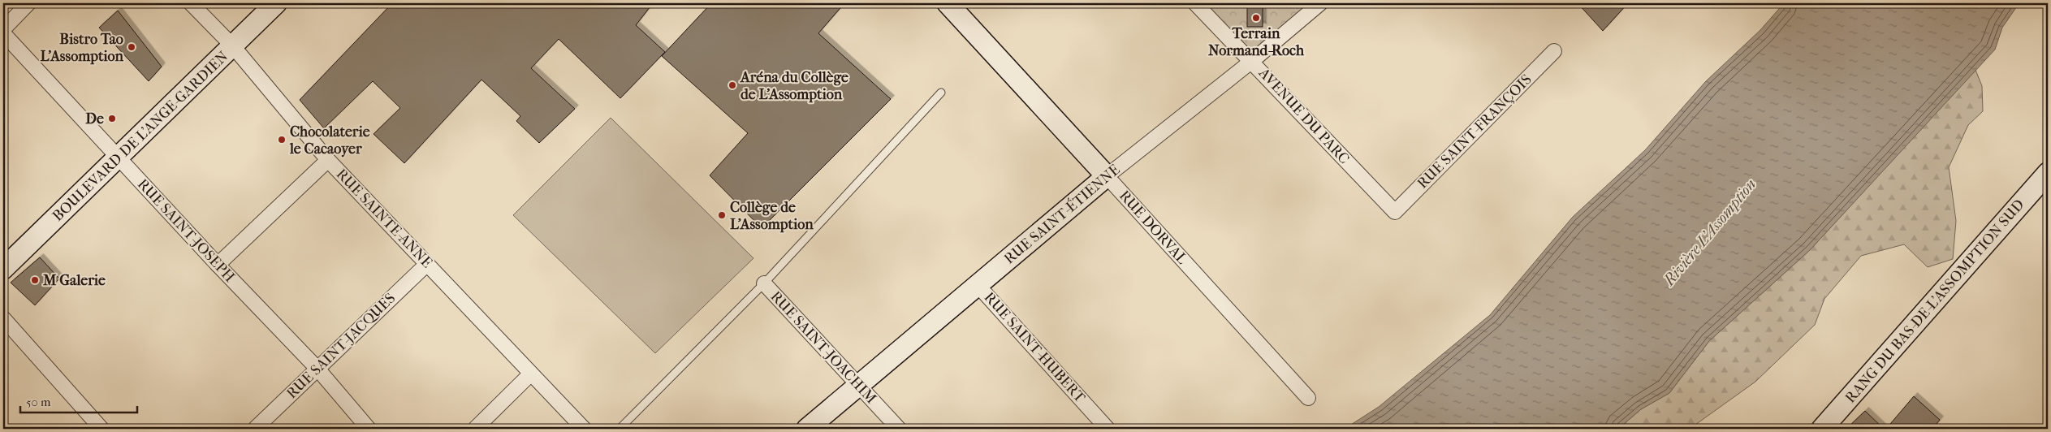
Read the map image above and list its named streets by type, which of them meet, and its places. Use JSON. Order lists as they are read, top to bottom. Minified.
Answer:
{"streets":{"street":["AVENUE DU PARC","RUE SAINT-FRANÇOIS","BOULEVARD DE L'ANGE-GARDIEN","RUE SAINT-ÉTIENNE","RUE SAINTE-ANNE","RUE DORVAL","RUE SAINT-JOSEPH","RANG DU BAS-DE-L'ASSOMPTION SUD","RUE SAINT-JACQUES","RUE SAINT-JOACHIM","RUE SAINT-HUBERT"]},"crossings":[["AVENUE DU PARC","RUE SAINT-FRANÇOIS"],["AVENUE DU PARC","RUE SAINT-ÉTIENNE"],["BOULEVARD DE L'ANGE-GARDIEN","RUE SAINTE-ANNE"],["BOULEVARD DE L'ANGE-GARDIEN","RUE SAINT-JOSEPH"],["RUE SAINT-ÉTIENNE","RUE DORVAL"],["RUE SAINT-ÉTIENNE","RUE SAINT-JOACHIM"],["RUE SAINT-ÉTIENNE","RUE SAINT-HUBERT"],["RUE SAINTE-ANNE","RUE SAINT-JACQUES"],["RUE SAINT-JOSEPH","RUE SAINT-JACQUES"]],"water":["Rivière L'Assomption"],"places":["Terrain Normand-Roch","Bistro Tao L'Assomption","Aréna du Collège de L'Assomption","De","Chocolaterie le Cacaoyer","Collège de L'Assomption","M Galerie"],"scale_bar":"50 m"}
